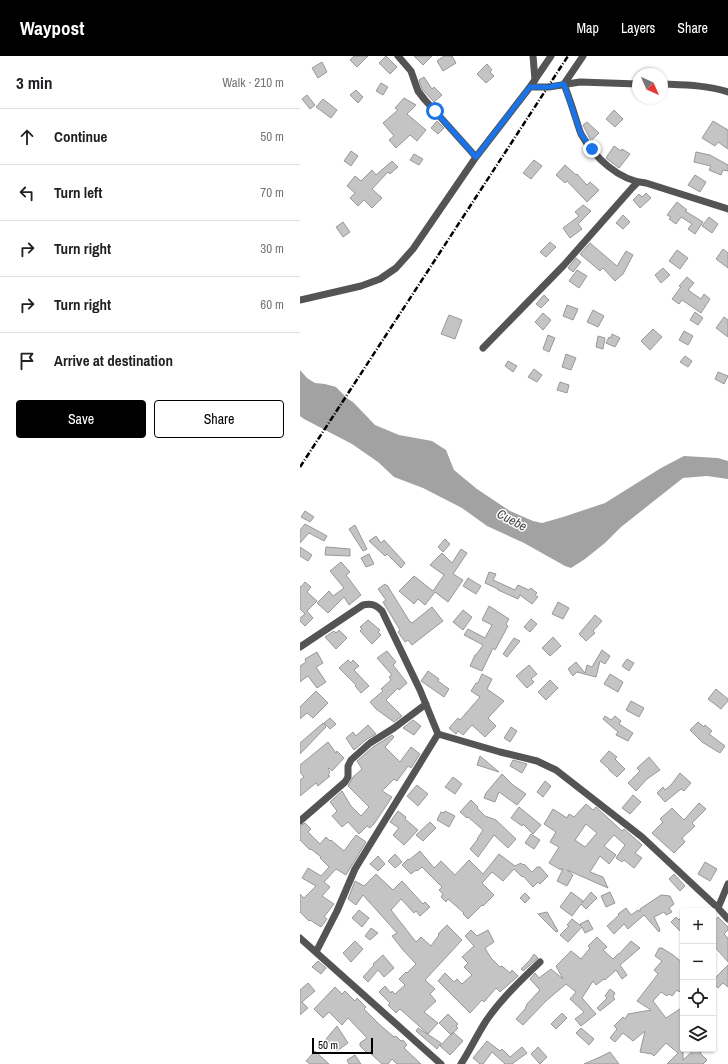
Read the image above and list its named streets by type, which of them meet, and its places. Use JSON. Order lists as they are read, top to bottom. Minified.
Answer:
{"water":["Cuebe"],"scale_bar":"50 m","north":"bottom right","page":{"header":"Waypost","nav":["Map","Layers","Share"],"heading":["3 min","Walk · 210 m"],"list":[["Continue","50 m"],["Turn left","70 m"],["Turn right","30 m"],["Turn right","60 m"],"Arrive at destination"],"buttons":["Save","Share"],"map_buttons":["+","−"],"scale":"50 m"}}
